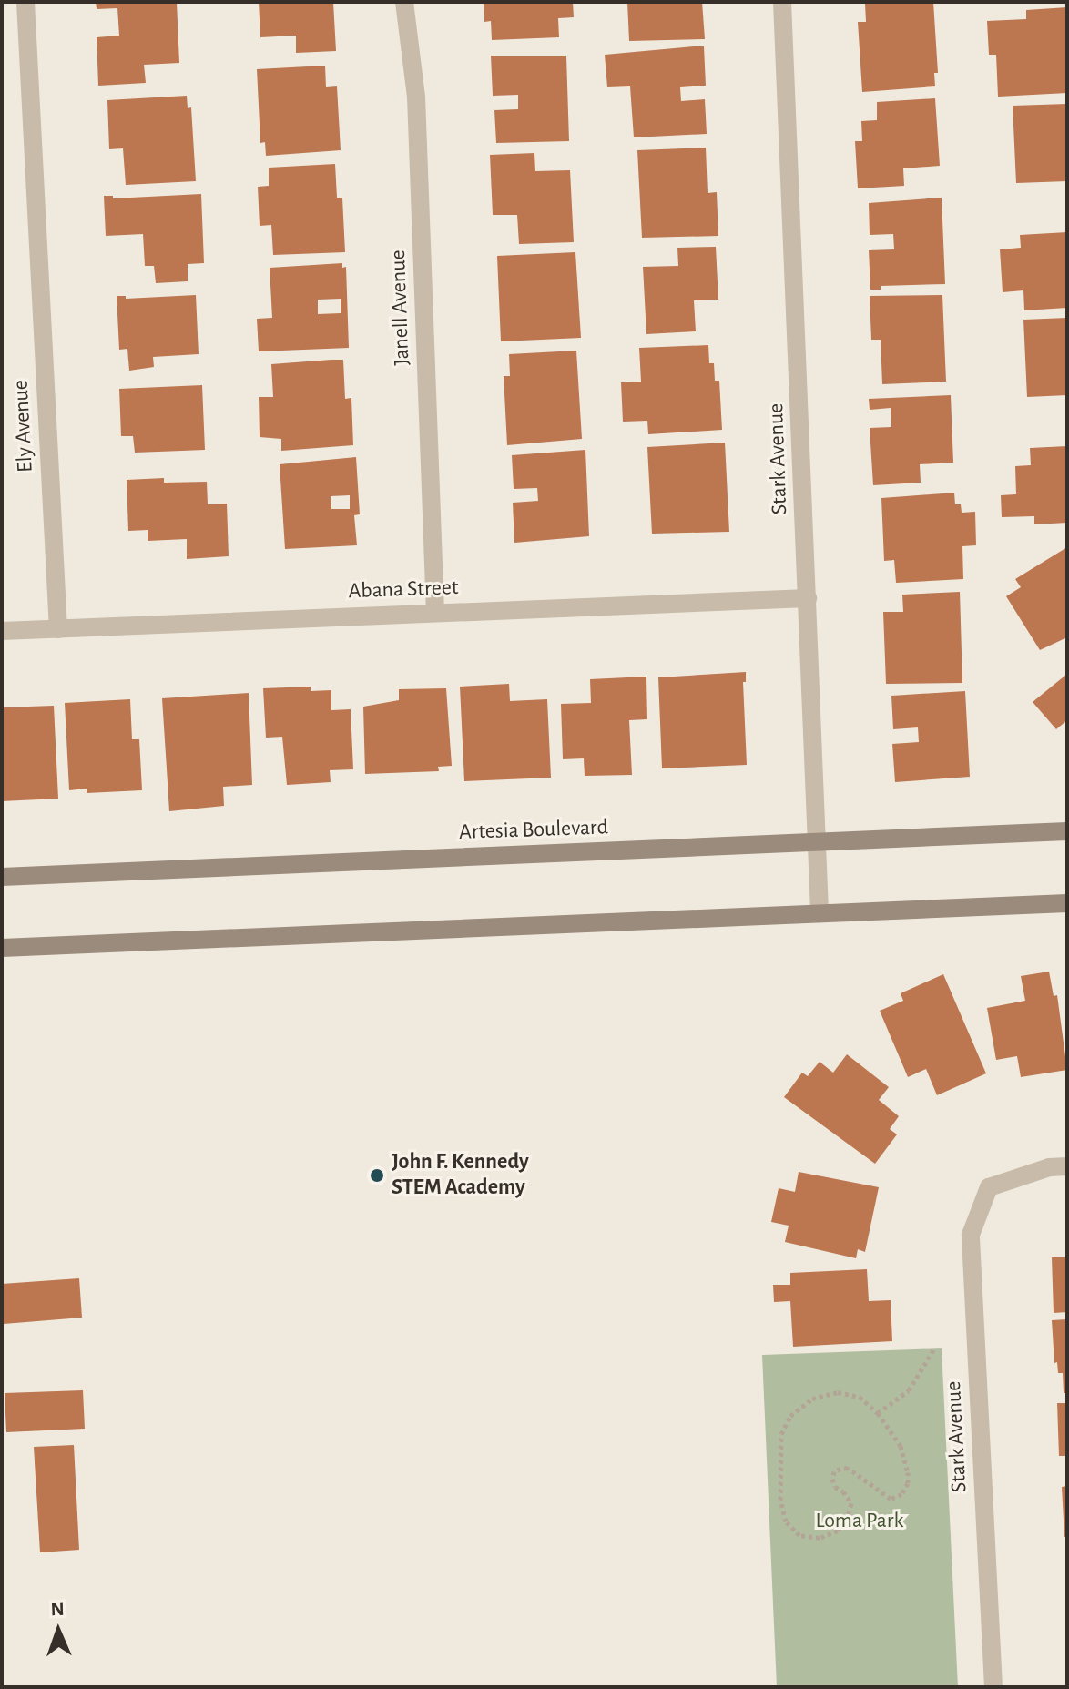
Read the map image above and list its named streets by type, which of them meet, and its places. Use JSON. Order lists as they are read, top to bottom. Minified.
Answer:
{"streets":{"main road":["Artesia Boulevard"],"street":["Janell Avenue","Ely Avenue","Stark Avenue","Abana Street"]},"crossings":[["Janell Avenue","Abana Street"],["Ely Avenue","Abana Street"],["Stark Avenue","Abana Street"],["Stark Avenue","Artesia Boulevard"]],"parks":["Loma Park"],"places":["John F. Kennedy STEM Academy"],"north":"top"}
